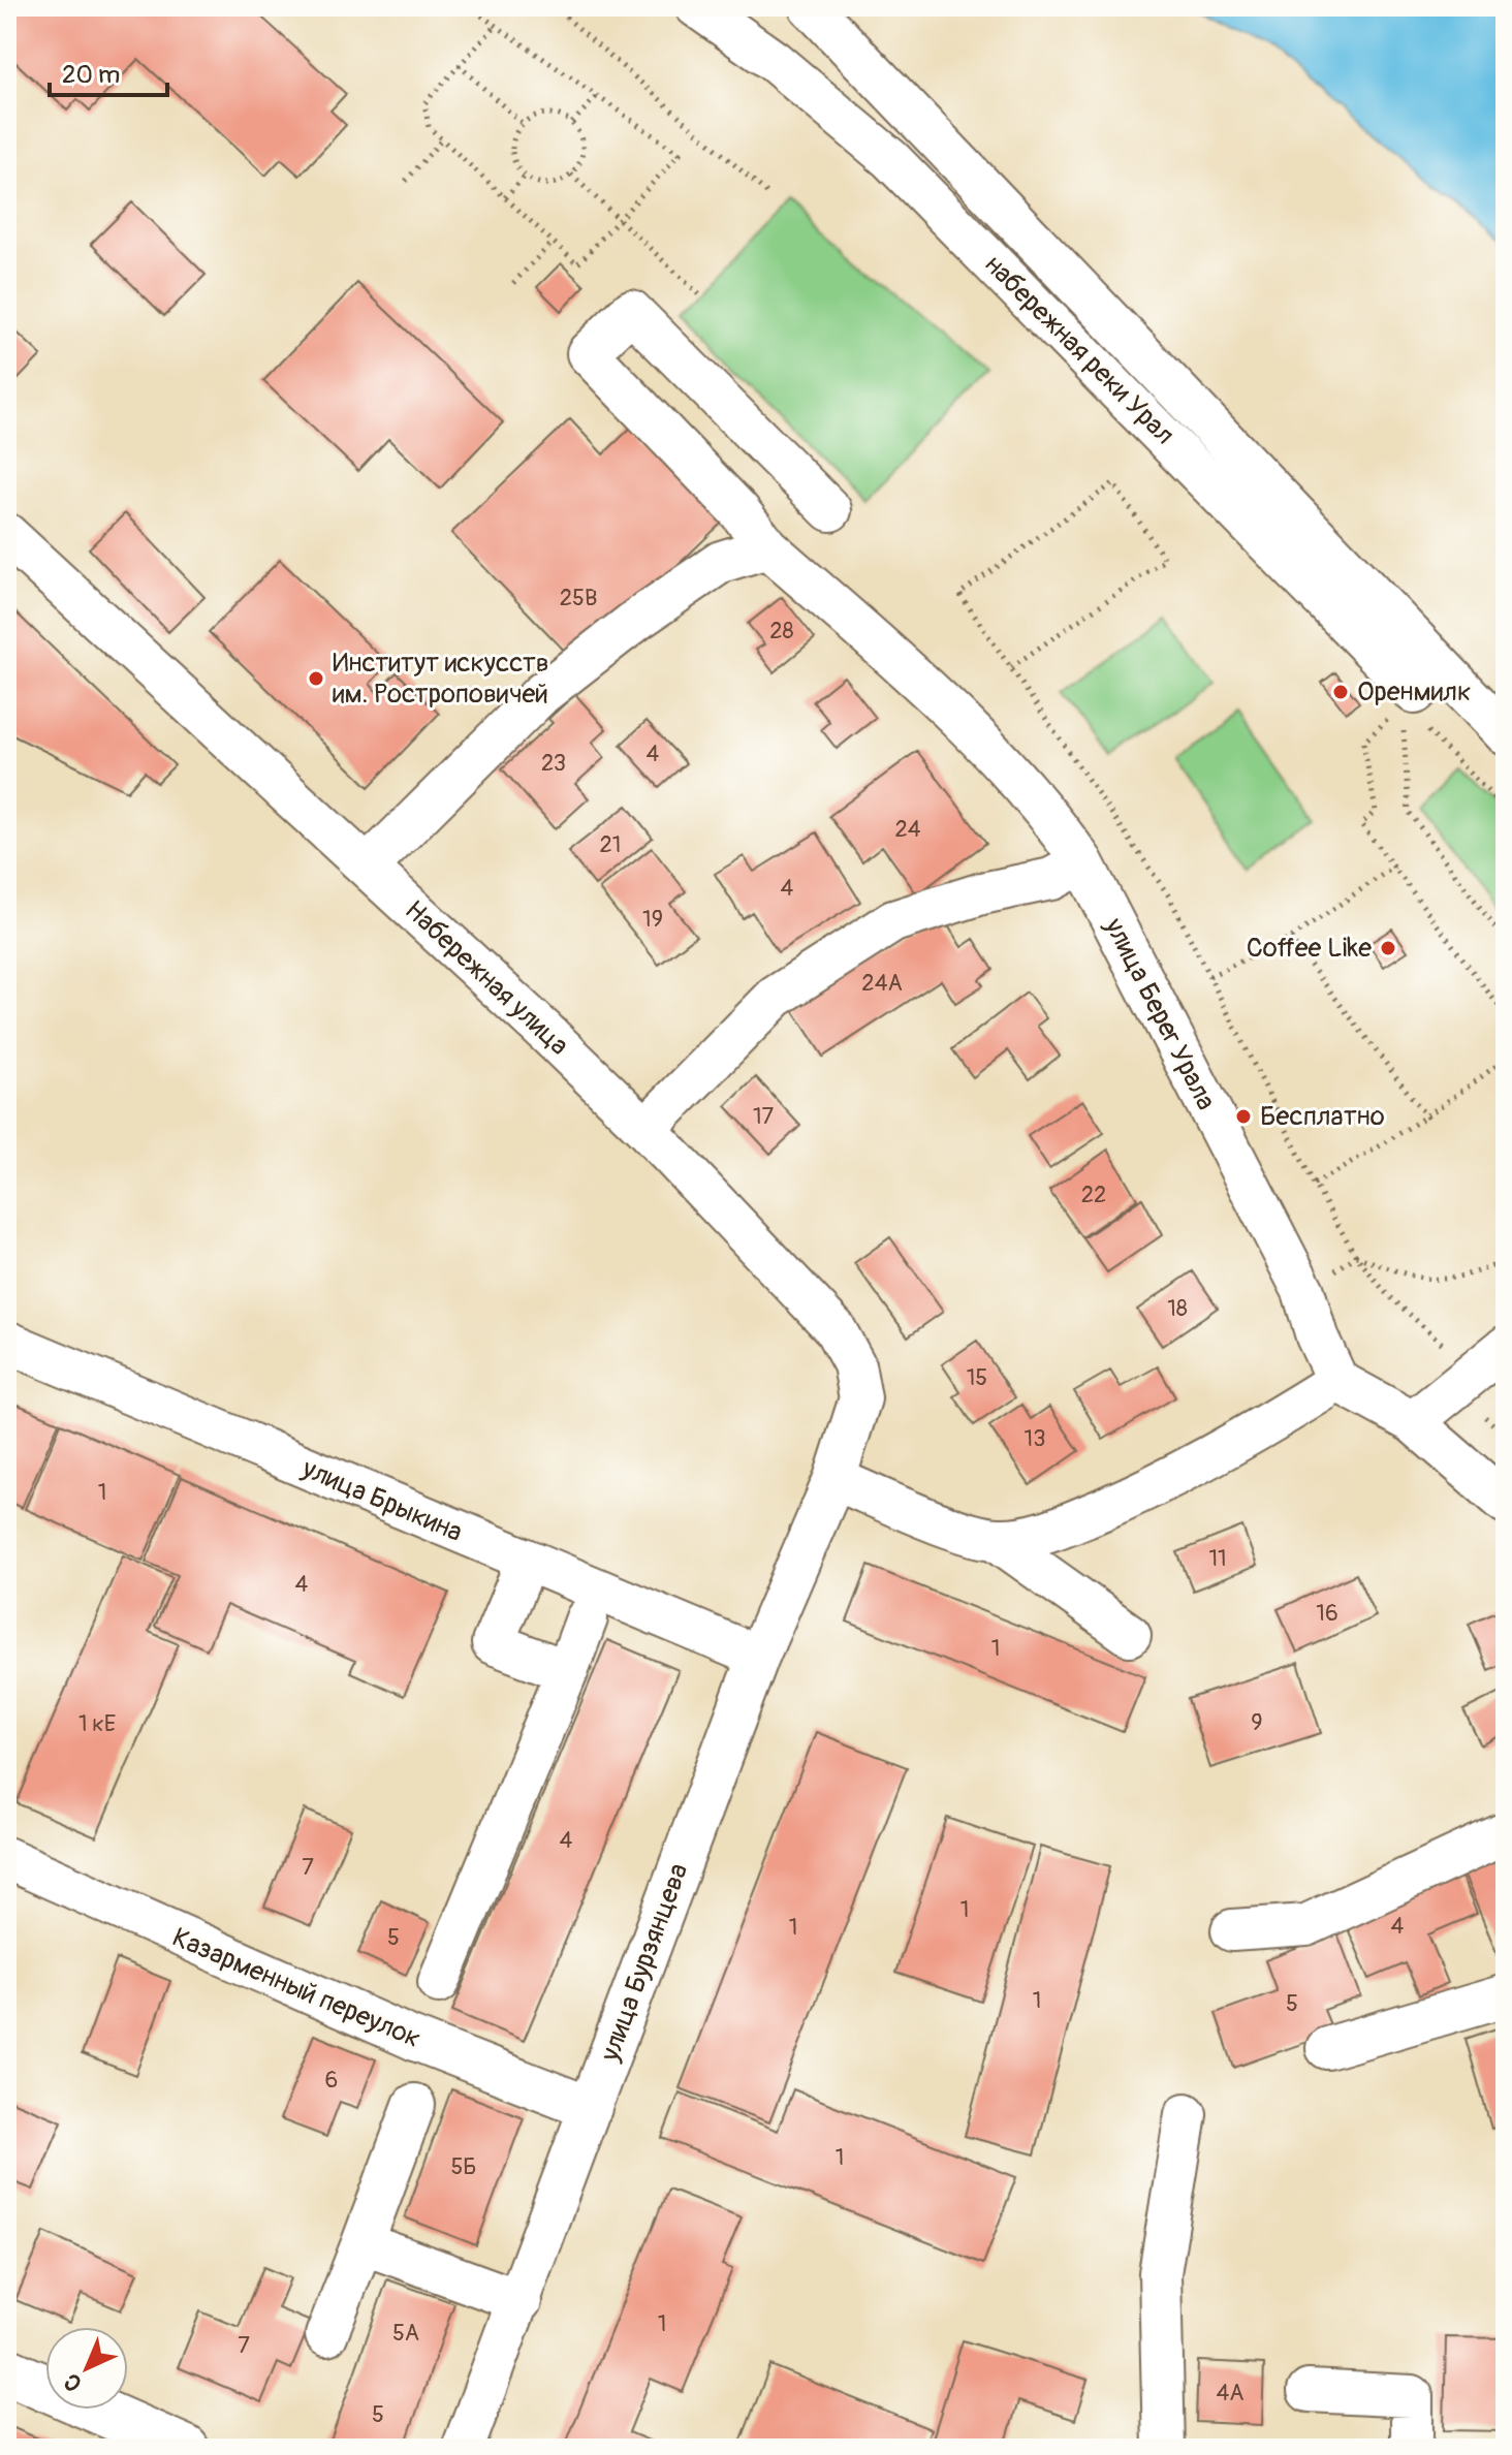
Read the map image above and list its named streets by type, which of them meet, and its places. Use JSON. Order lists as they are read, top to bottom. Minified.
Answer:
{"streets":{"street":["набережная реки Урал","Набережная улица","улица Берег Урала","улица Брыкина","улица Бурзянцева","Казарменный переулок"]},"crossings":[["Набережная улица","улица Бурзянцева"],["улица Брыкина","улица Бурзянцева"],["улица Бурзянцева","Казарменный переулок"]],"places":["Институт искусств им. Ростроповичей","Оренмилк","Coffee Like","Бесплатно"],"house_numbers":["25В","28","4","23","24","21","4","19","24А","17","22","18","15","13","1","11","4","16","1","9","1 кE","4","7","1","4","1","5","1","5","6","1","5Б","1","5А","7","4А","5"],"scale_bar":"20 m","north":"bottom left"}
